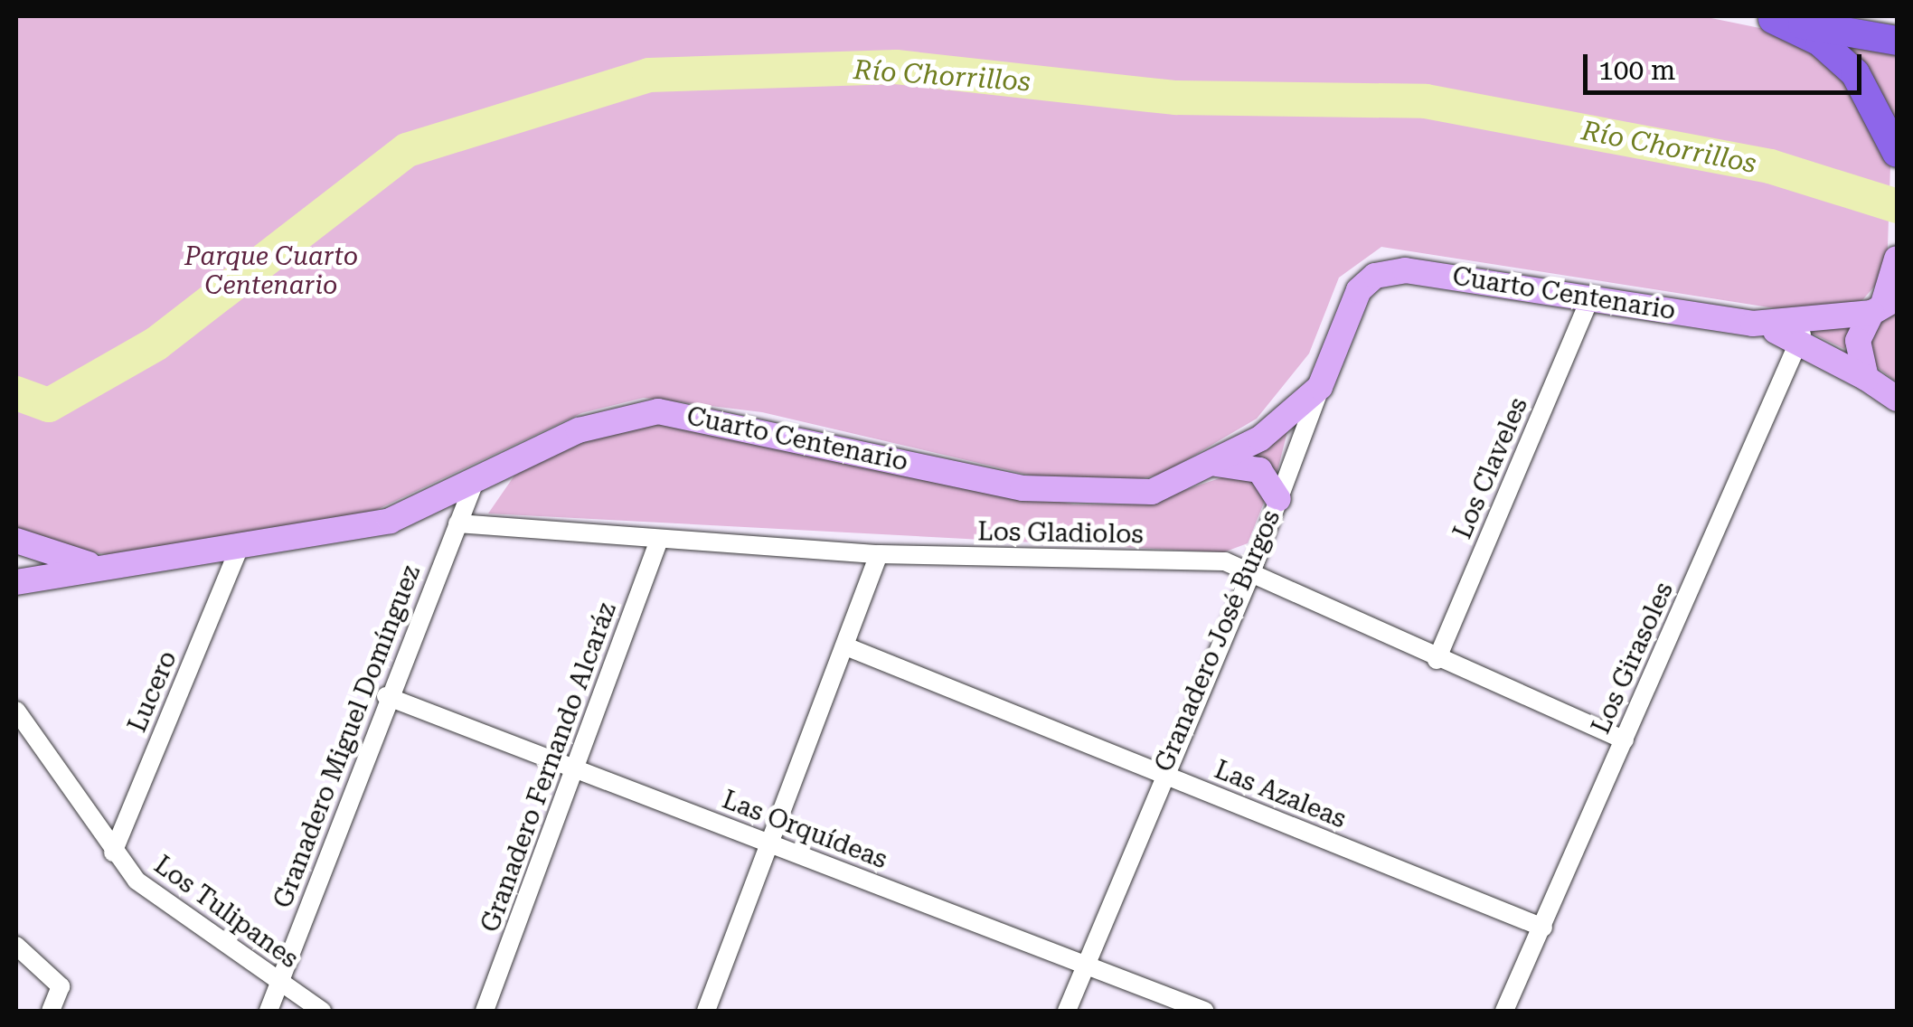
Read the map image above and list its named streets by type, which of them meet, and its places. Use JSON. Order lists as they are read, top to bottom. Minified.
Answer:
{"streets":{"main road":["Cuarto Centenario","Granadero José Burgos"],"street":["Los Claveles","Los Gladiolos","Los Girasoles","Lucero","Granadero Miguel Domínguez","Granadero Fernando Alcaráz","Las Azaleas","Las Orquídeas","Los Tulipanes"]},"crossings":[["Cuarto Centenario","Los Claveles"],["Cuarto Centenario","Granadero José Burgos"],["Cuarto Centenario","Los Girasoles"],["Cuarto Centenario","Lucero"],["Cuarto Centenario","Granadero Miguel Domínguez"],["Los Claveles","Los Gladiolos"],["Los Gladiolos","Granadero José Burgos"],["Los Gladiolos","Los Girasoles"],["Los Gladiolos","Granadero Miguel Domínguez"],["Los Gladiolos","Granadero Fernando Alcaráz"],["Granadero José Burgos","Las Azaleas"],["Granadero José Burgos","Las Orquídeas"],["Los Girasoles","Las Azaleas"],["Lucero","Los Tulipanes"],["Granadero Miguel Domínguez","Las Orquídeas"],["Granadero Miguel Domínguez","Los Tulipanes"],["Granadero Fernando Alcaráz","Las Orquídeas"]],"water":["Río Chorrillos"],"parks":["Parque Cuarto Centenario"],"scale_bar":"100 m"}
